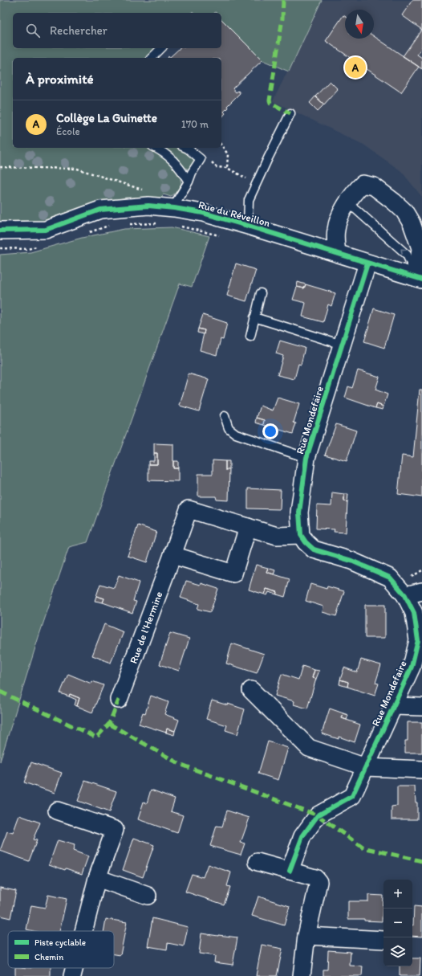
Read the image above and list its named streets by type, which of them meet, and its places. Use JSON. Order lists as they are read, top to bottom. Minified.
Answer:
{"streets":{"street":["Rue du Réveillon","Rue Mondefaire","Rue de l'Hermine"]},"crossings":[["Rue du Réveillon","Rue Mondefaire"],["Rue Mondefaire","Rue de l'Hermine"]],"legend":["Piste cyclable","Chemin"],"north":"bottom","page":{"search":"Rechercher","pins":"A","heading":"À proximité","list":[{"mark":"A","name":"Collège La Guinette","note":"École","value":"170 m"}],"map_buttons":["+","−"]}}
